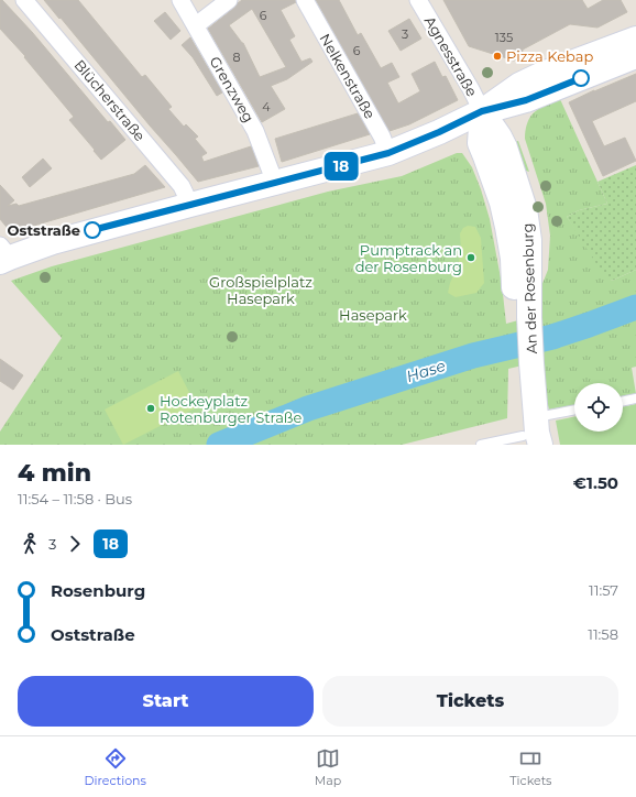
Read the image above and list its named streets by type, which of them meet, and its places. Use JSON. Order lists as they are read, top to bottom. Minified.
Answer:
{"streets":{"main road":["An der Rosenburg"],"street":["Agnesstraße","Nelkenstraße","Grenzweg","Blücherstraße"]},"crossings":[["Agnesstraße","An der Rosenburg"]],"water":["Hase"],"parks":["Großspielplatz Hasepark","Hasepark"],"places":["Pizza Kebap","Oststraße","Pumptrack an der Rosenburg","Hockeyplatz Rotenburger Straße"],"lines":["bus line 18"],"house_numbers":["6","3","135","6","8","4"],"page":{"on_map":"18","heading":["4 min","11:54 – 11:58 · Bus","€1.50"],"legs":["3","18"],"list":[{"name":"Rosenburg","value":"11:57"},{"name":"Oststraße","value":"11:58"}],"buttons":["Start","Tickets"],"tabs":["Directions","Map","Tickets"]}}
